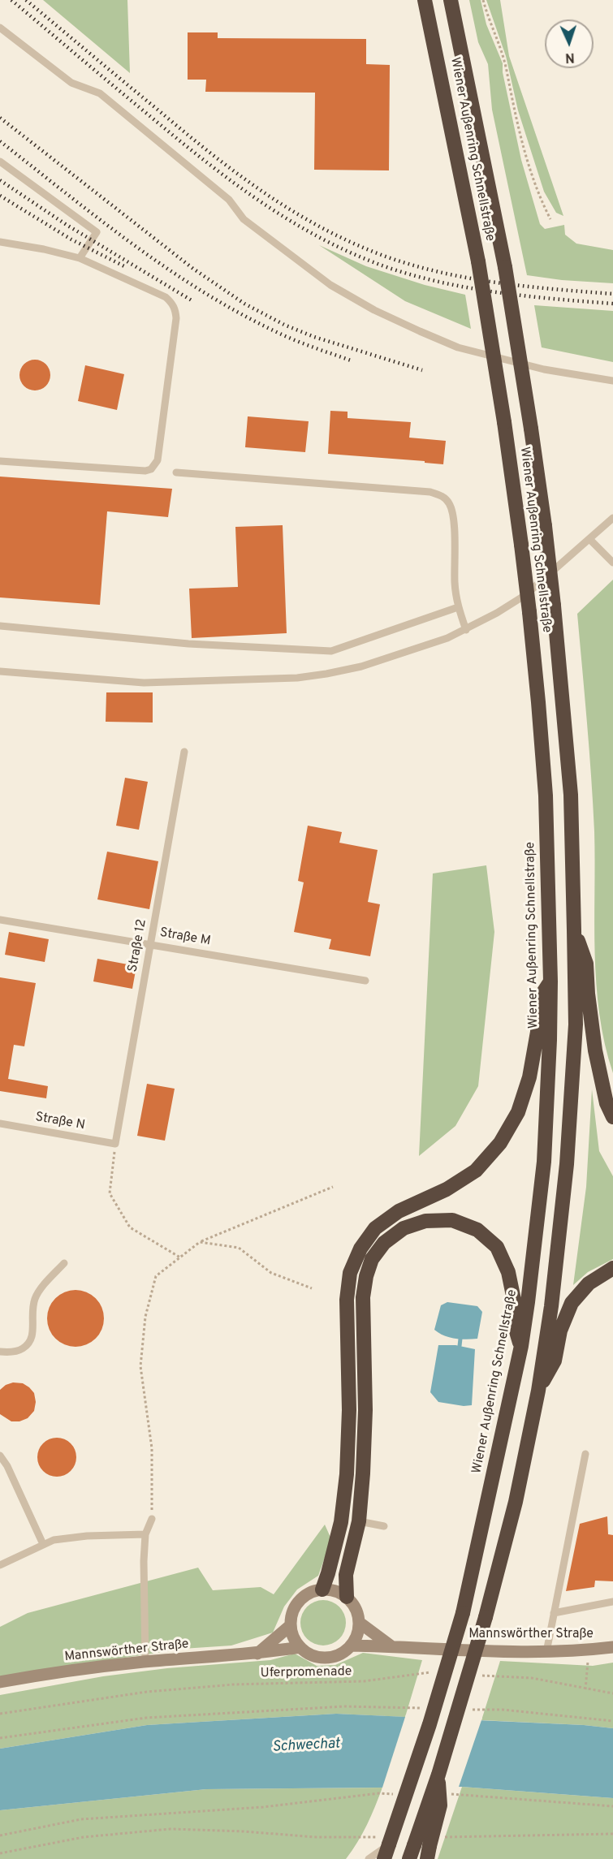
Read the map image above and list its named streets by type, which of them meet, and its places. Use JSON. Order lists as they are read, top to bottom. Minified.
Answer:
{"streets":{"highway":["Wiener Außenring Schnellstraße"],"main road":["Mannswörther Straße"],"lane":["Straße M","Straße 12","Straße N"],"path":["Uferpromenade"]},"crossings":[["Straße M","Straße 12"],["Straße 12","Straße N"]],"water":["Schwechat"],"north":"bottom"}
